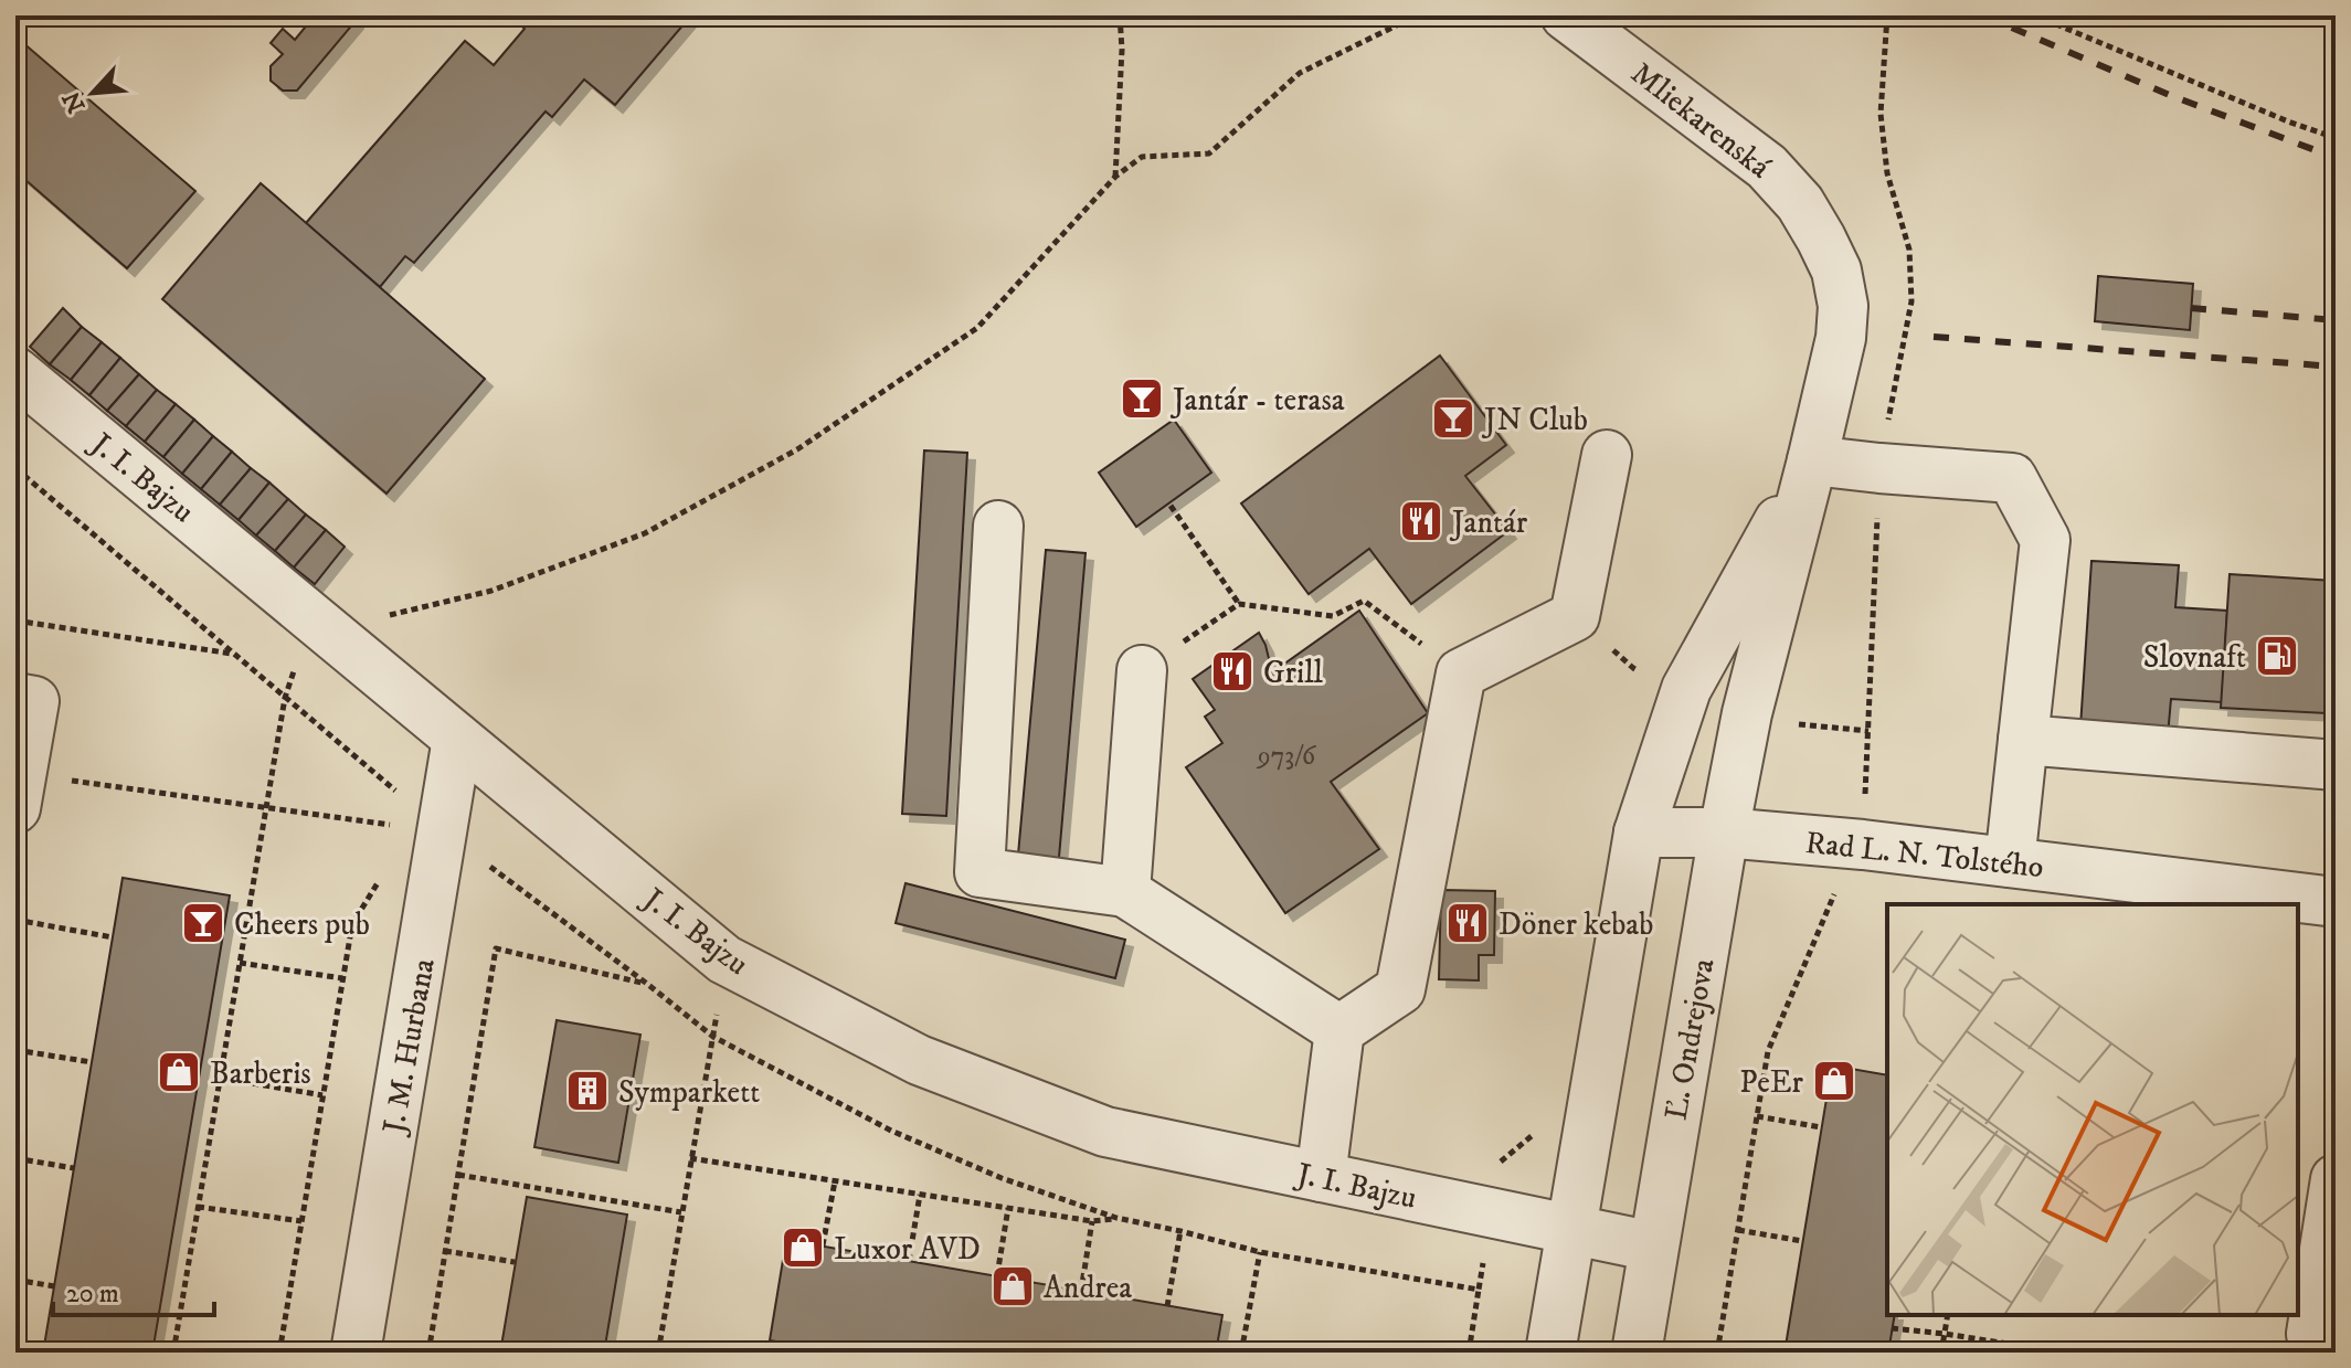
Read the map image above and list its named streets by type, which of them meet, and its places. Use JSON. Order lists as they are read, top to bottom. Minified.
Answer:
{"streets":{"street":["Mliekarenská","J. I. Bajzu","Rad L. N. Tolstého","Ľ. Ondrejova","J. M. Hurbana"]},"crossings":[["Mliekarenská","Ľ. Ondrejova"],["J. I. Bajzu","Ľ. Ondrejova"],["J. I. Bajzu","J. M. Hurbana"],["Rad L. N. Tolstého","Ľ. Ondrejova"]],"places":{"bar":["Jantár - terasa","JN Club","Cheers pub"],"restaurant":["Jantár","Grill","Döner kebab"],"fuel station":["Slovnaft"],"shop":["Barberis","PeEr","Luxor AVD","Andrea"],"building":["Symparkett"]},"house_numbers":["973/6"],"scale_bar":"20 m","north":"bottom left"}
